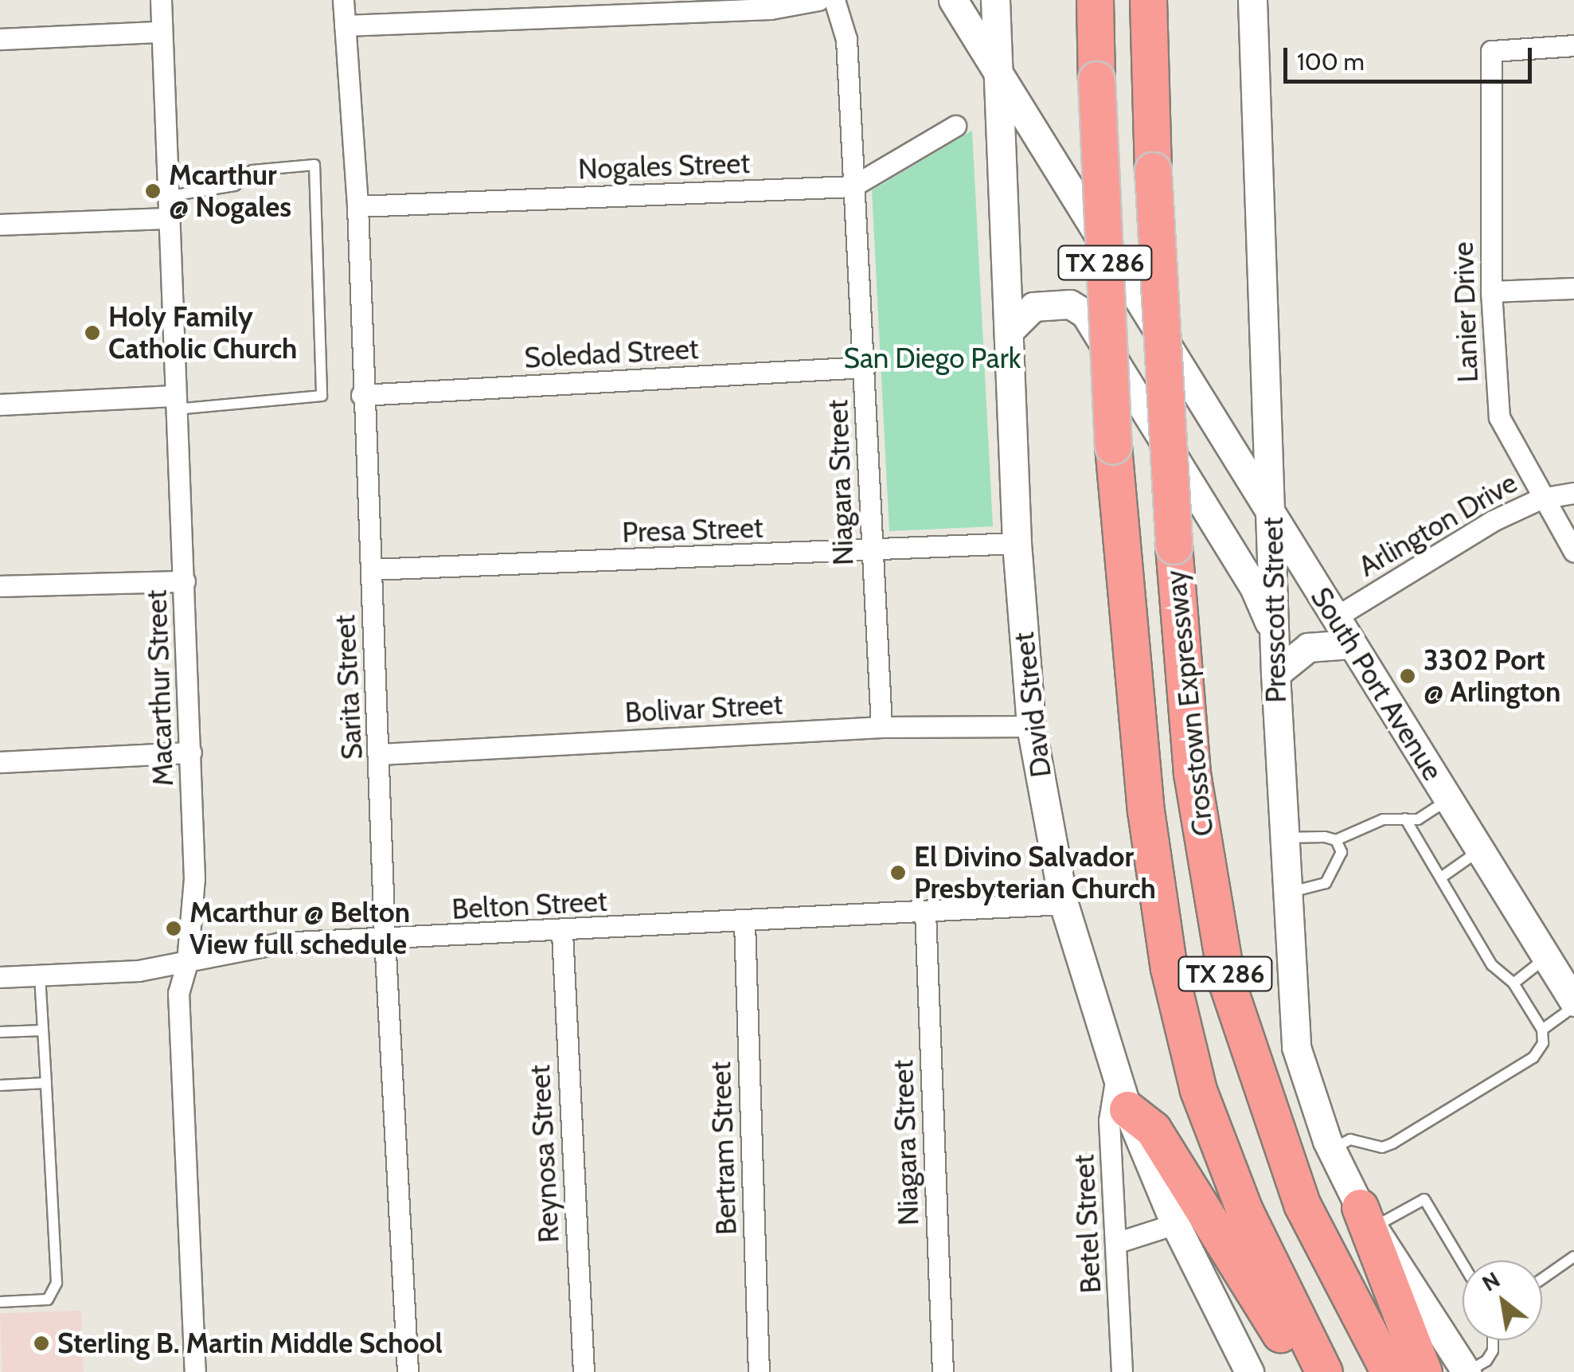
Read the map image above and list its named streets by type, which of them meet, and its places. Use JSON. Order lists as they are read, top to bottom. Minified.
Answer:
{"streets":{"highway":["TX 286","Crosstown Expressway"],"main road":["Presscott Street","South Port Avenue","David Street"],"street":["Nogales Street","Lanier Drive","Soledad Street","Niagara Street","Arlington Drive","Presa Street","Sarita Street","Macarthur Street","Bolivar Street","Belton Street","Bertram Street","Reynosa Street","Betel Street"]},"crossings":[["Nogales Street","Niagara Street"],["Nogales Street","Sarita Street"],["Lanier Drive","Arlington Drive"],["Soledad Street","Niagara Street"],["Soledad Street","Sarita Street"],["Niagara Street","Presa Street"],["Niagara Street","Bolivar Street"],["Niagara Street","Belton Street"],["Arlington Drive","South Port Avenue"],["Presa Street","Sarita Street"],["Presa Street","David Street"],["Presscott Street","South Port Avenue"],["South Port Avenue","David Street"],["Sarita Street","Bolivar Street"],["Sarita Street","Belton Street"],["Macarthur Street","Belton Street"],["David Street","Bolivar Street"],["David Street","Belton Street"],["David Street","Betel Street"],["Belton Street","Bertram Street"],["Belton Street","Reynosa Street"]],"parks":["San Diego Park"],"places":["Mcarthur @ Nogales","Holy Family Catholic Church","3302 Port @ Arlington","El Divino Salvador Presbyterian Church","Mcarthur @ Belton View full schedule","Sterling B. Martin Middle School"],"scale_bar":"100 m","north":"top left"}
